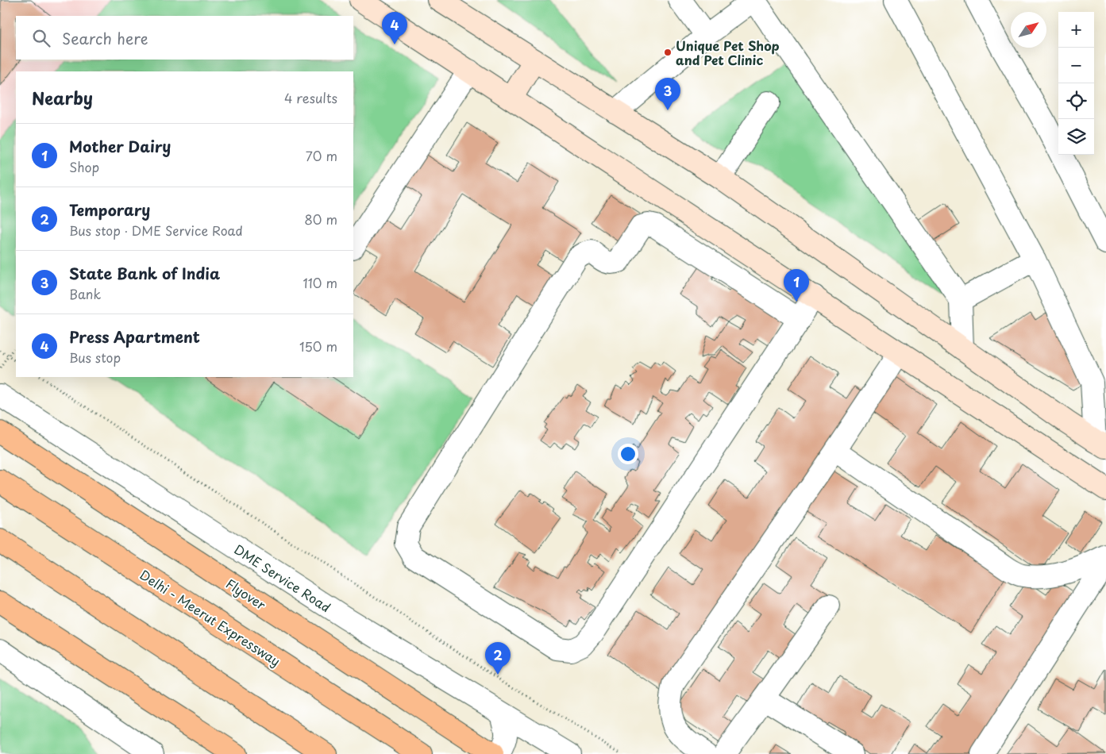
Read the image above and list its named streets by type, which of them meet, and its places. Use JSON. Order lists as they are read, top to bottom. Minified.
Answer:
{"streets":{"highway":["Flyover","Delhi - Meerut Expressway"],"street":["DME Service Road"]},"places":["Unique Pet Shop and Pet Clinic"],"north":"top right","page":{"map_buttons":["+","−"],"pins":["4","3","1","2"],"search":"Search here","heading":["Nearby","4 results"],"list":[{"mark":"1","name":"Mother Dairy","note":"Shop","value":"70 m"},{"mark":"2","name":"Temporary","note":"Bus stop · DME Service Road","value":"80 m"},{"mark":"3","name":"State Bank of India","note":"Bank","value":"110 m"},{"mark":"4","name":"Press Apartment","note":"Bus stop","value":"150 m"}]}}
